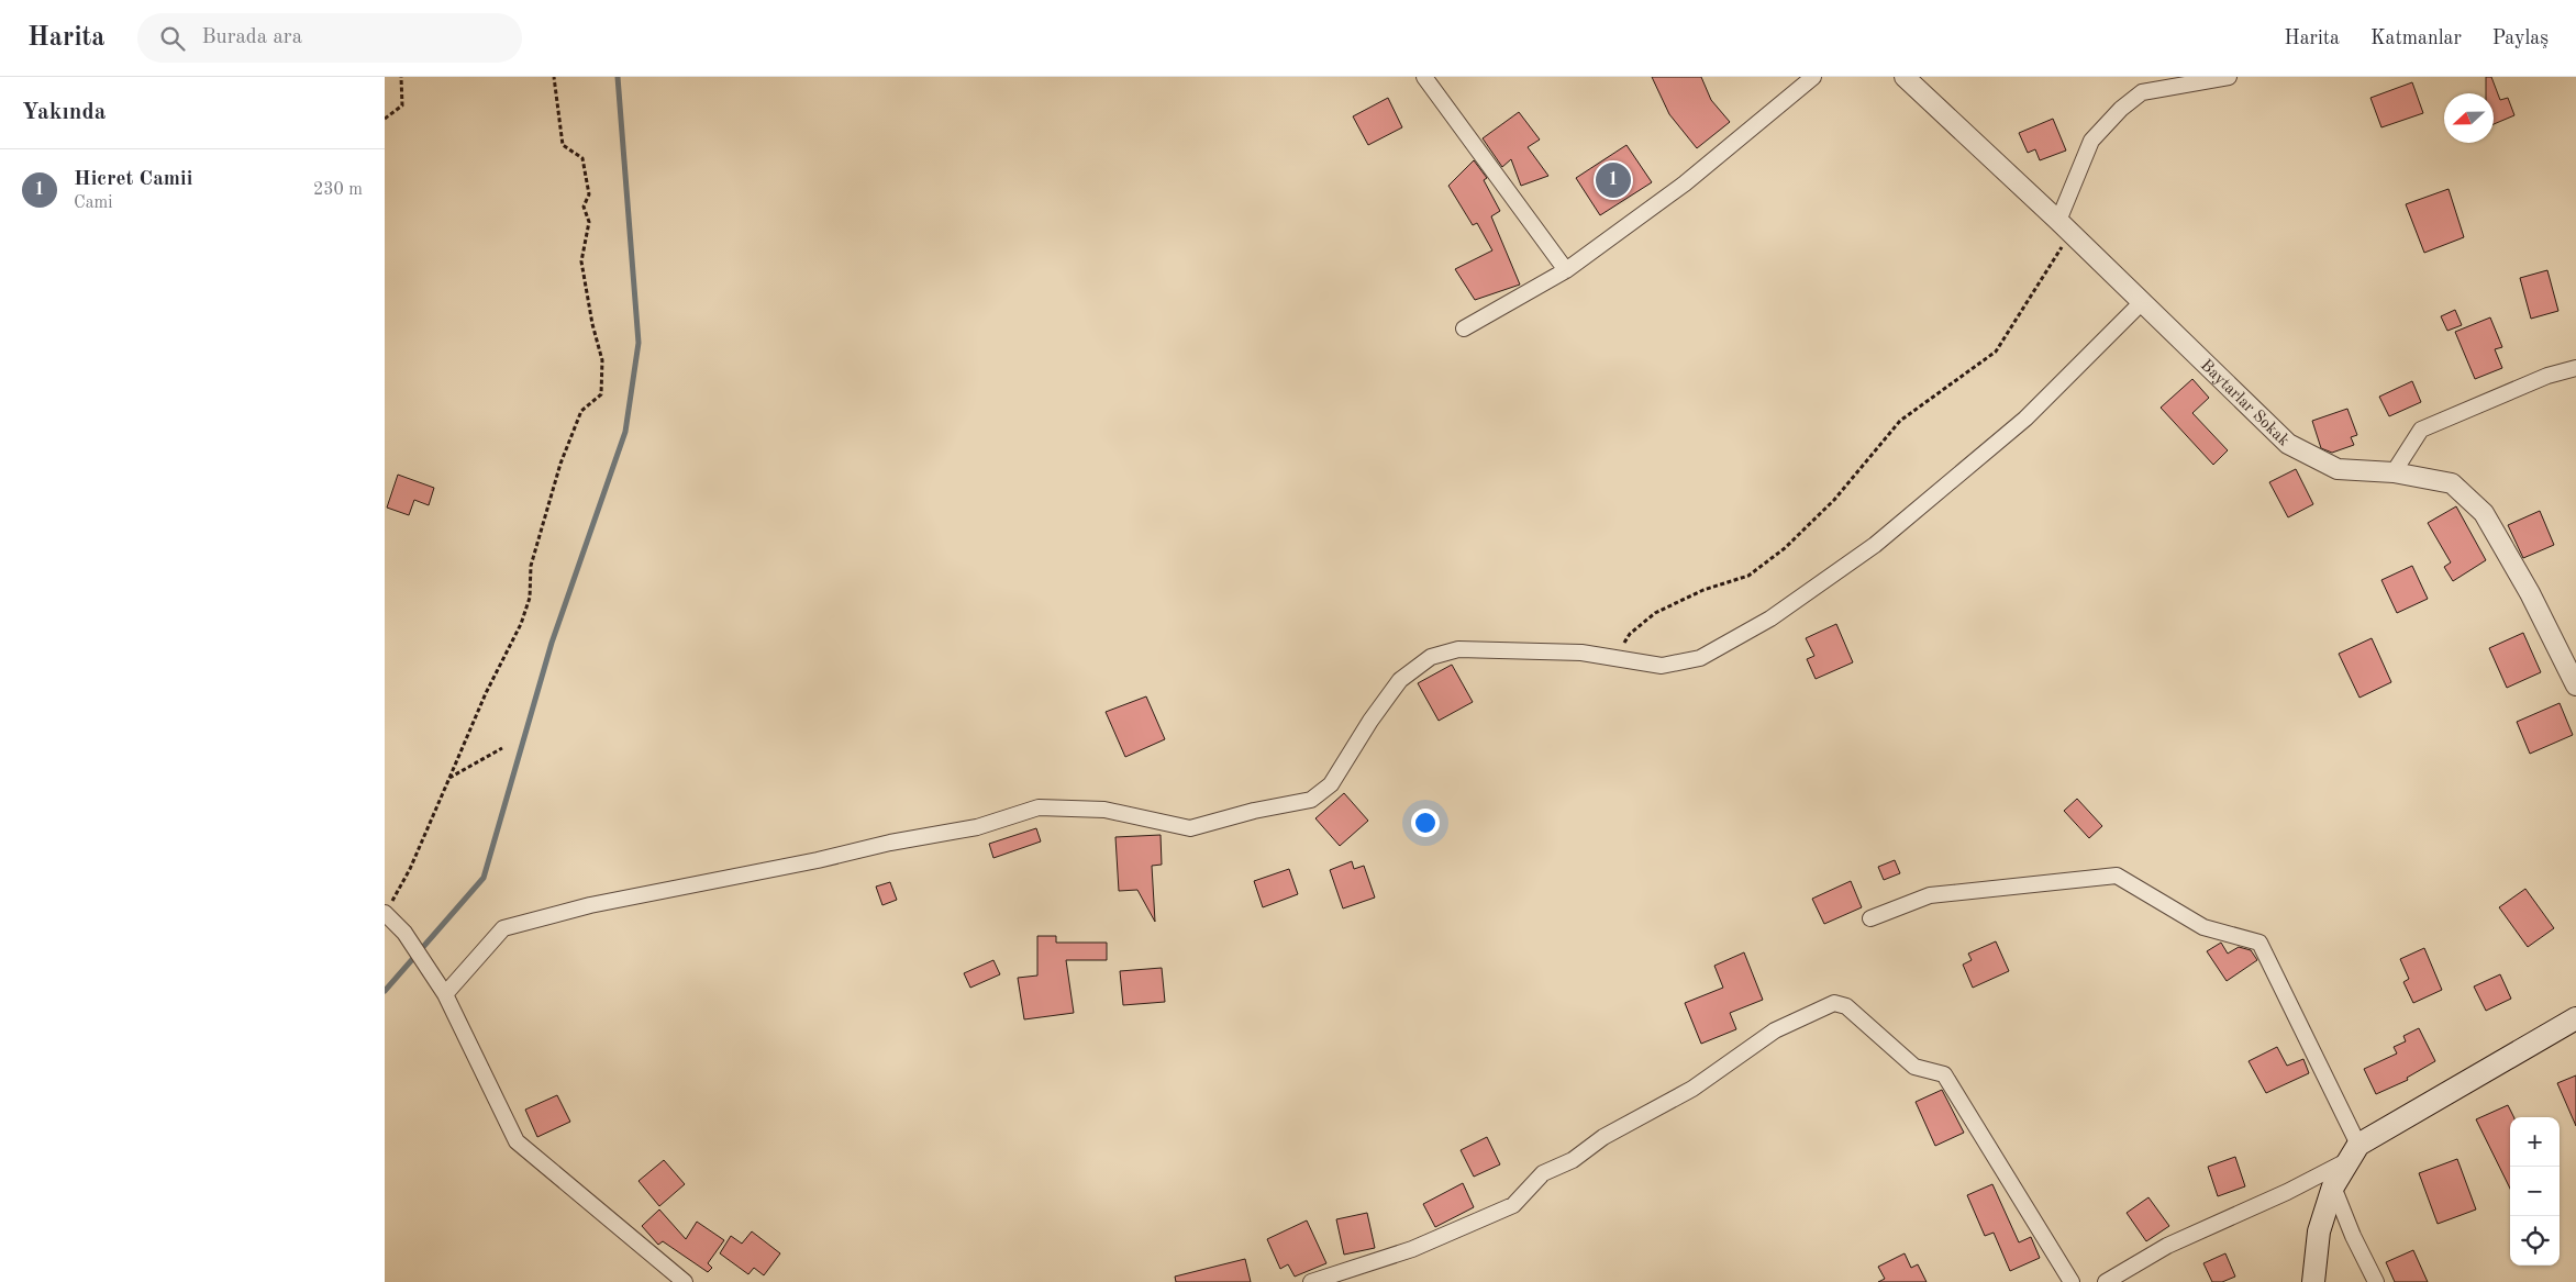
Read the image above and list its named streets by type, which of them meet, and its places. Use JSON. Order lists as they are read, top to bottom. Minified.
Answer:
{"streets":{"street":["Baytarlar Sokak"]},"north":"left","page":{"header":"Harita","search":"Burada ara","nav":["Harita","Katmanlar","Paylaş"],"heading":"Yakında","list":[{"mark":"1","name":"Hicret Camii","note":"Cami","value":"230 m"}],"pins":"1","map_buttons":["+","−"]}}
